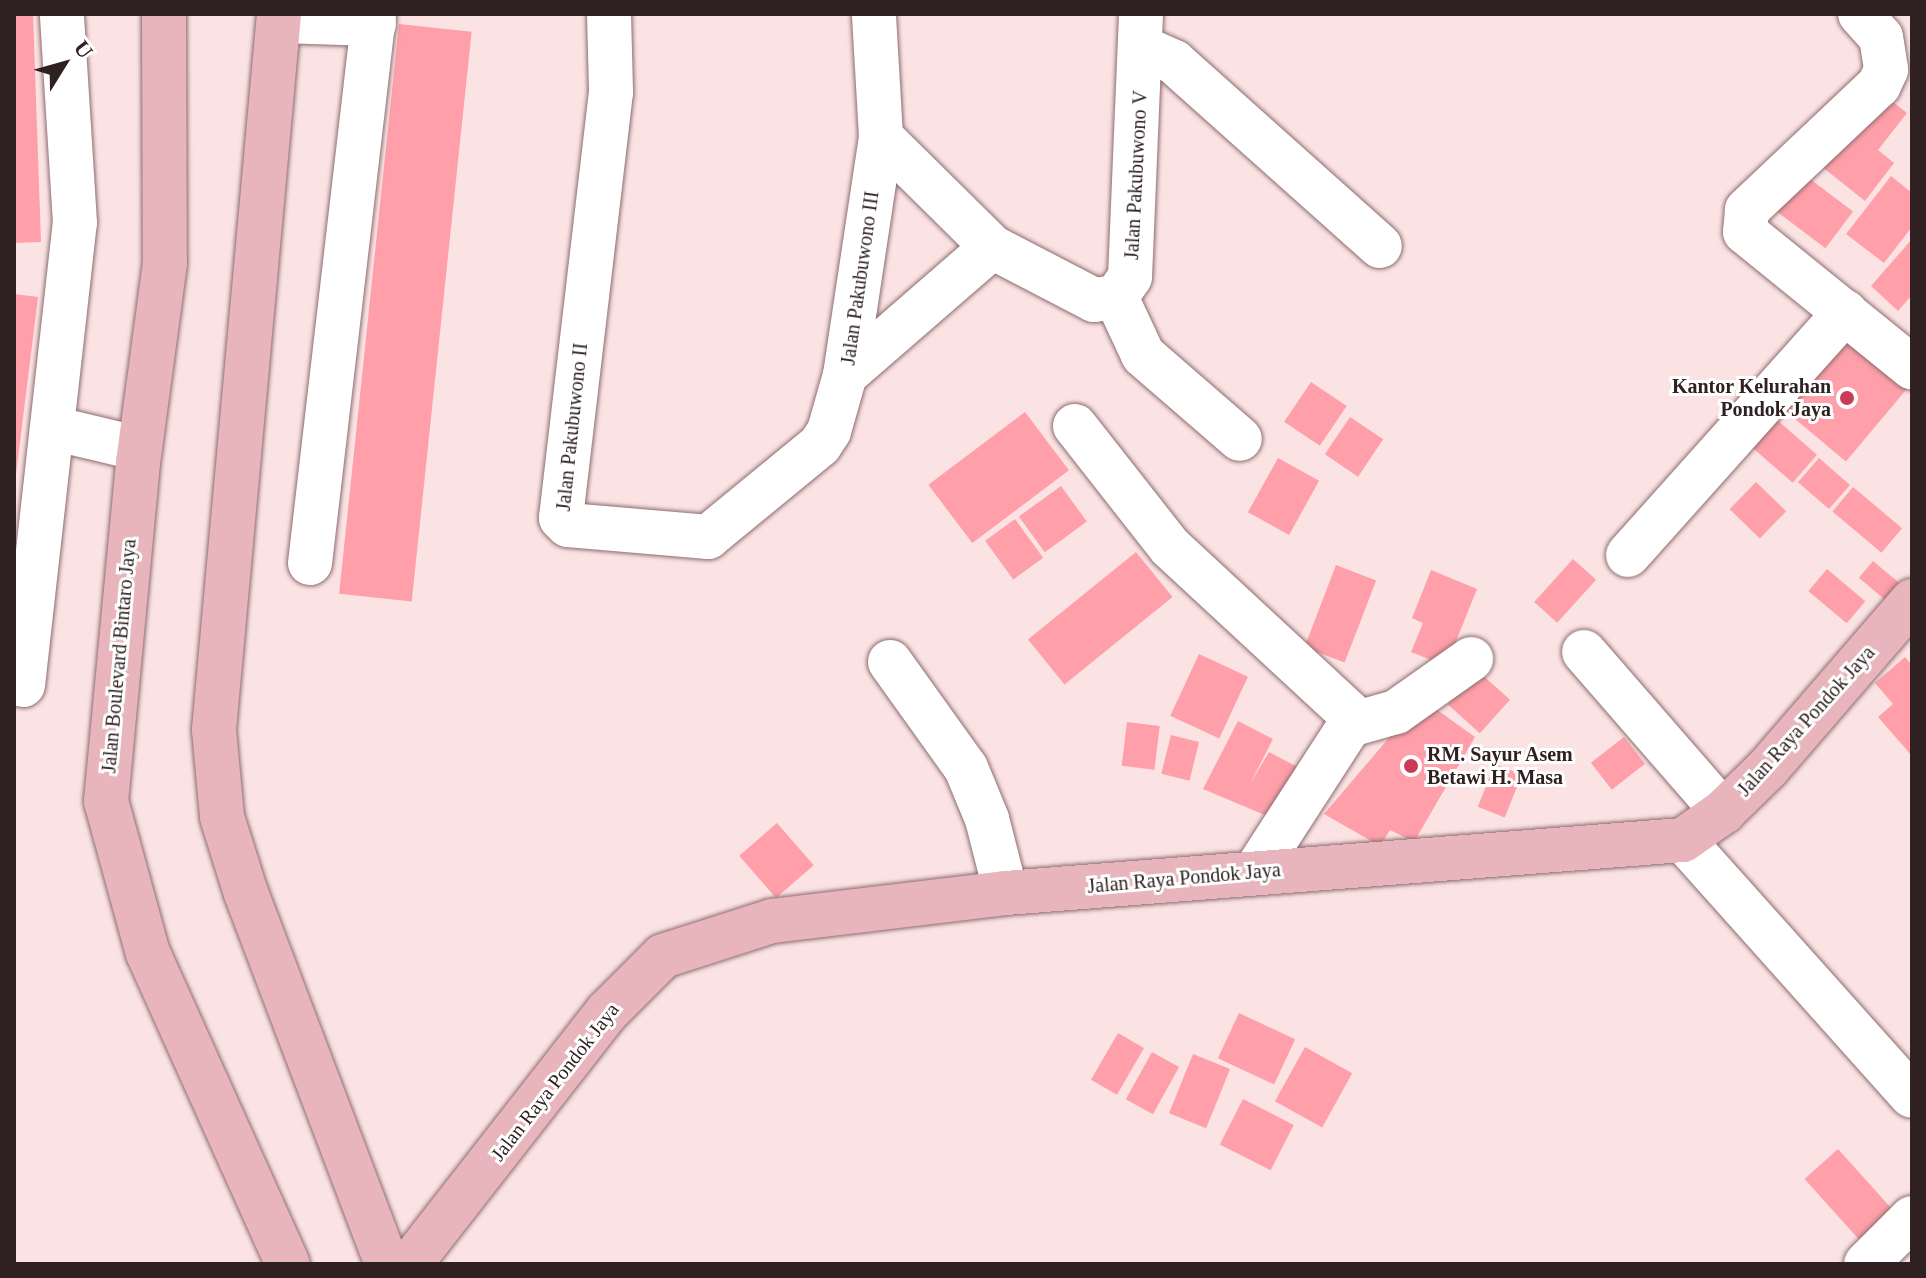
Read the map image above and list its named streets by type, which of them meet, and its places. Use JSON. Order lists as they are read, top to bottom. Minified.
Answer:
{"streets":{"main road":["Jalan Boulevard Bintaro Jaya","Jalan Raya Pondok Jaya"],"street":["Jalan Pakubuwono V","Jalan Pakubuwono III","Jalan Pakubuwono II"]},"crossings":[["Jalan Pakubuwono III","Jalan Pakubuwono II"]],"places":["Kantor Kelurahan Pondok Jaya","RM. Sayur Asem Betawi H. Masa"],"north":"top right"}
